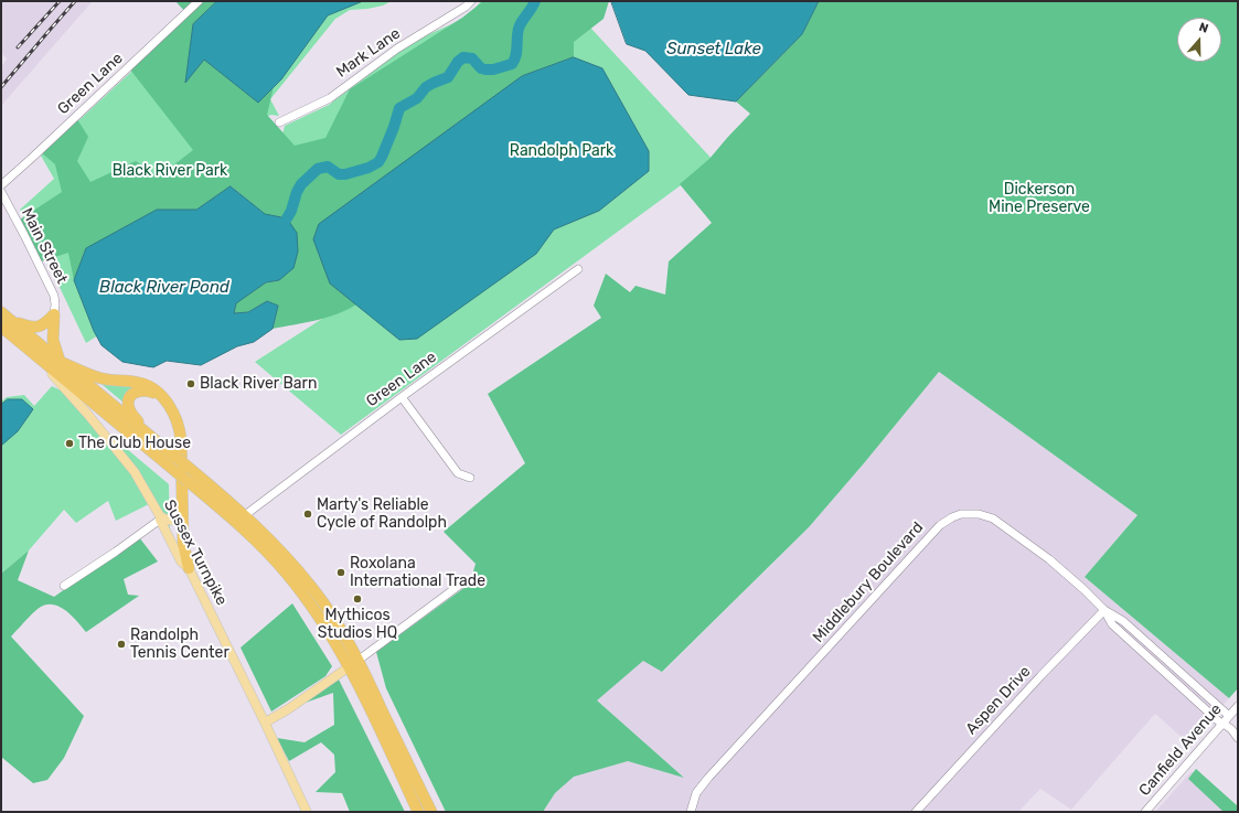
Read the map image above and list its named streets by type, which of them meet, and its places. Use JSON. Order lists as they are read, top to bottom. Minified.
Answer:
{"streets":{"main road":["Sussex Turnpike"],"street":["Mark Lane","Green Lane","Main Street","Middlebury Boulevard","Aspen Drive","Canfield Avenue"]},"crossings":[["Middlebury Boulevard","Aspen Drive"],["Middlebury Boulevard","Canfield Avenue"]],"water":["Sunset Lake","Black River Pond"],"parks":["Randolph Park","Black River Park","Dickerson Mine Preserve"],"places":["Black River Barn","The Club House","Marty's Reliable Cycle of Randolph","Roxolana International Trade","Mythicos Studios HQ","Randolph Tennis Center"],"north":"top"}
